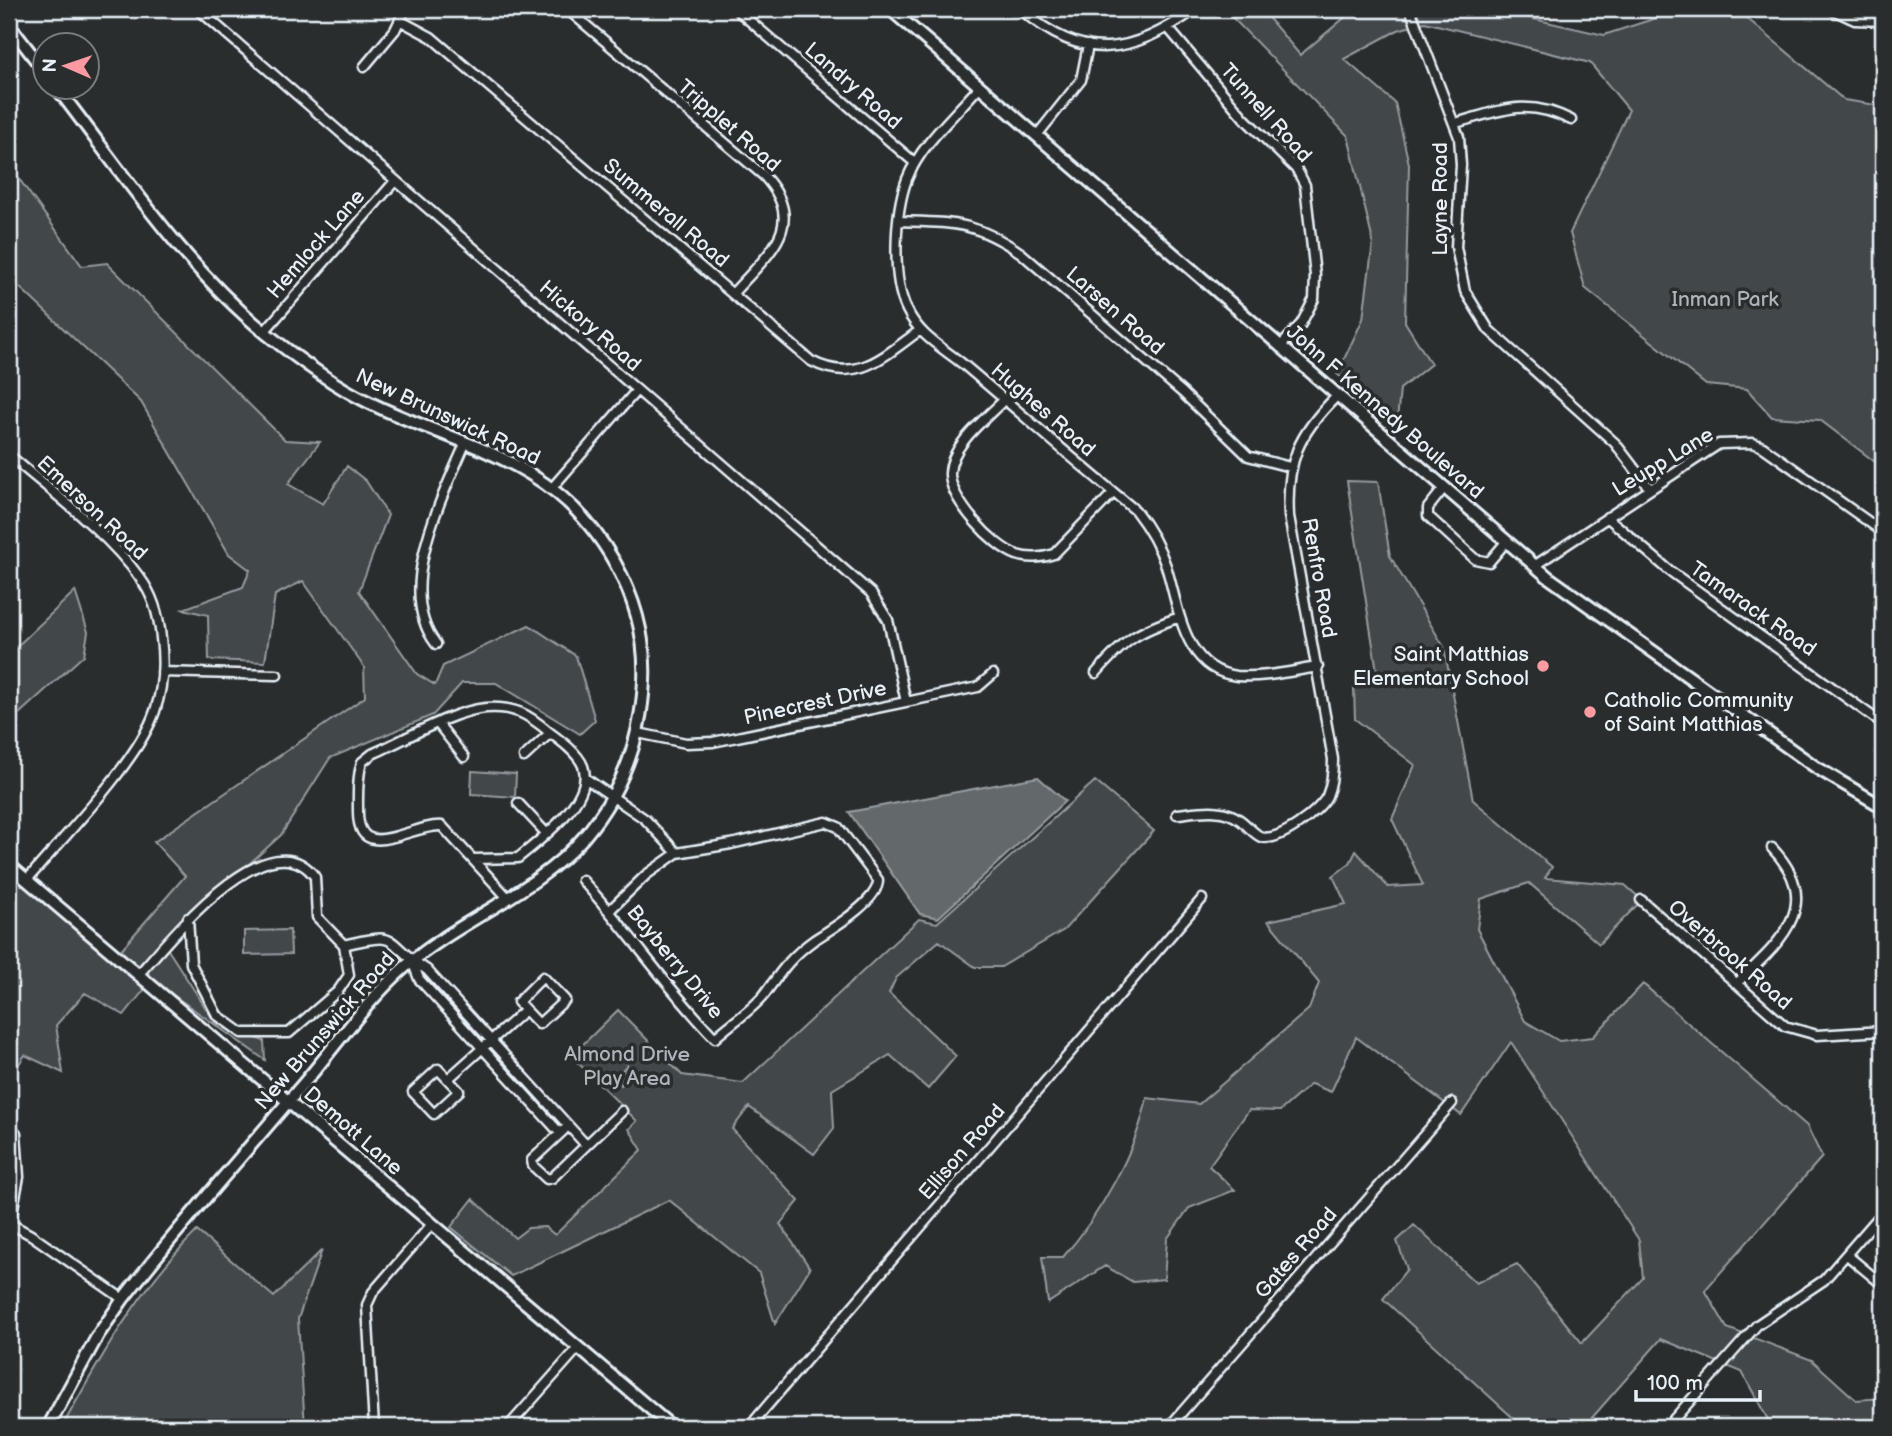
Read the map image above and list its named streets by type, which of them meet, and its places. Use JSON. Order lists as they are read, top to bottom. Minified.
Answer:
{"streets":{"street":["Landry Road","Tunnell Road","Tripplet Road","Layne Road","Summerall Road","Hemlock Lane","Larsen Road","Hickory Road","Hughes Road","John F Kennedy Boulevard","New Brunswick Road","Leupp Lane","Emerson Road","Renfro Road","Tamarack Road","Pinecrest Drive","Overbrook Road","Bayberry Drive","Demott Lane","Ellison Road","Gates Road"]},"crossings":[["Landry Road","Hughes Road"],["Tunnell Road","John F Kennedy Boulevard"],["Tripplet Road","Summerall Road"],["Layne Road","Leupp Lane"],["Summerall Road","Hughes Road"],["Hemlock Lane","Hickory Road"],["Hemlock Lane","New Brunswick Road"],["Larsen Road","Hughes Road"],["Larsen Road","Renfro Road"],["Hickory Road","Pinecrest Drive"],["Hughes Road","John F Kennedy Boulevard"],["Hughes Road","Renfro Road"],["John F Kennedy Boulevard","Leupp Lane"],["John F Kennedy Boulevard","Renfro Road"],["New Brunswick Road","Pinecrest Drive"],["New Brunswick Road","Demott Lane"],["Leupp Lane","Tamarack Road"],["Emerson Road","Demott Lane"]],"parks":["Inman Park","Almond Drive Play Area"],"places":["Saint Matthias Elementary School","Catholic Community of Saint Matthias"],"scale_bar":"100 m","north":"left"}
